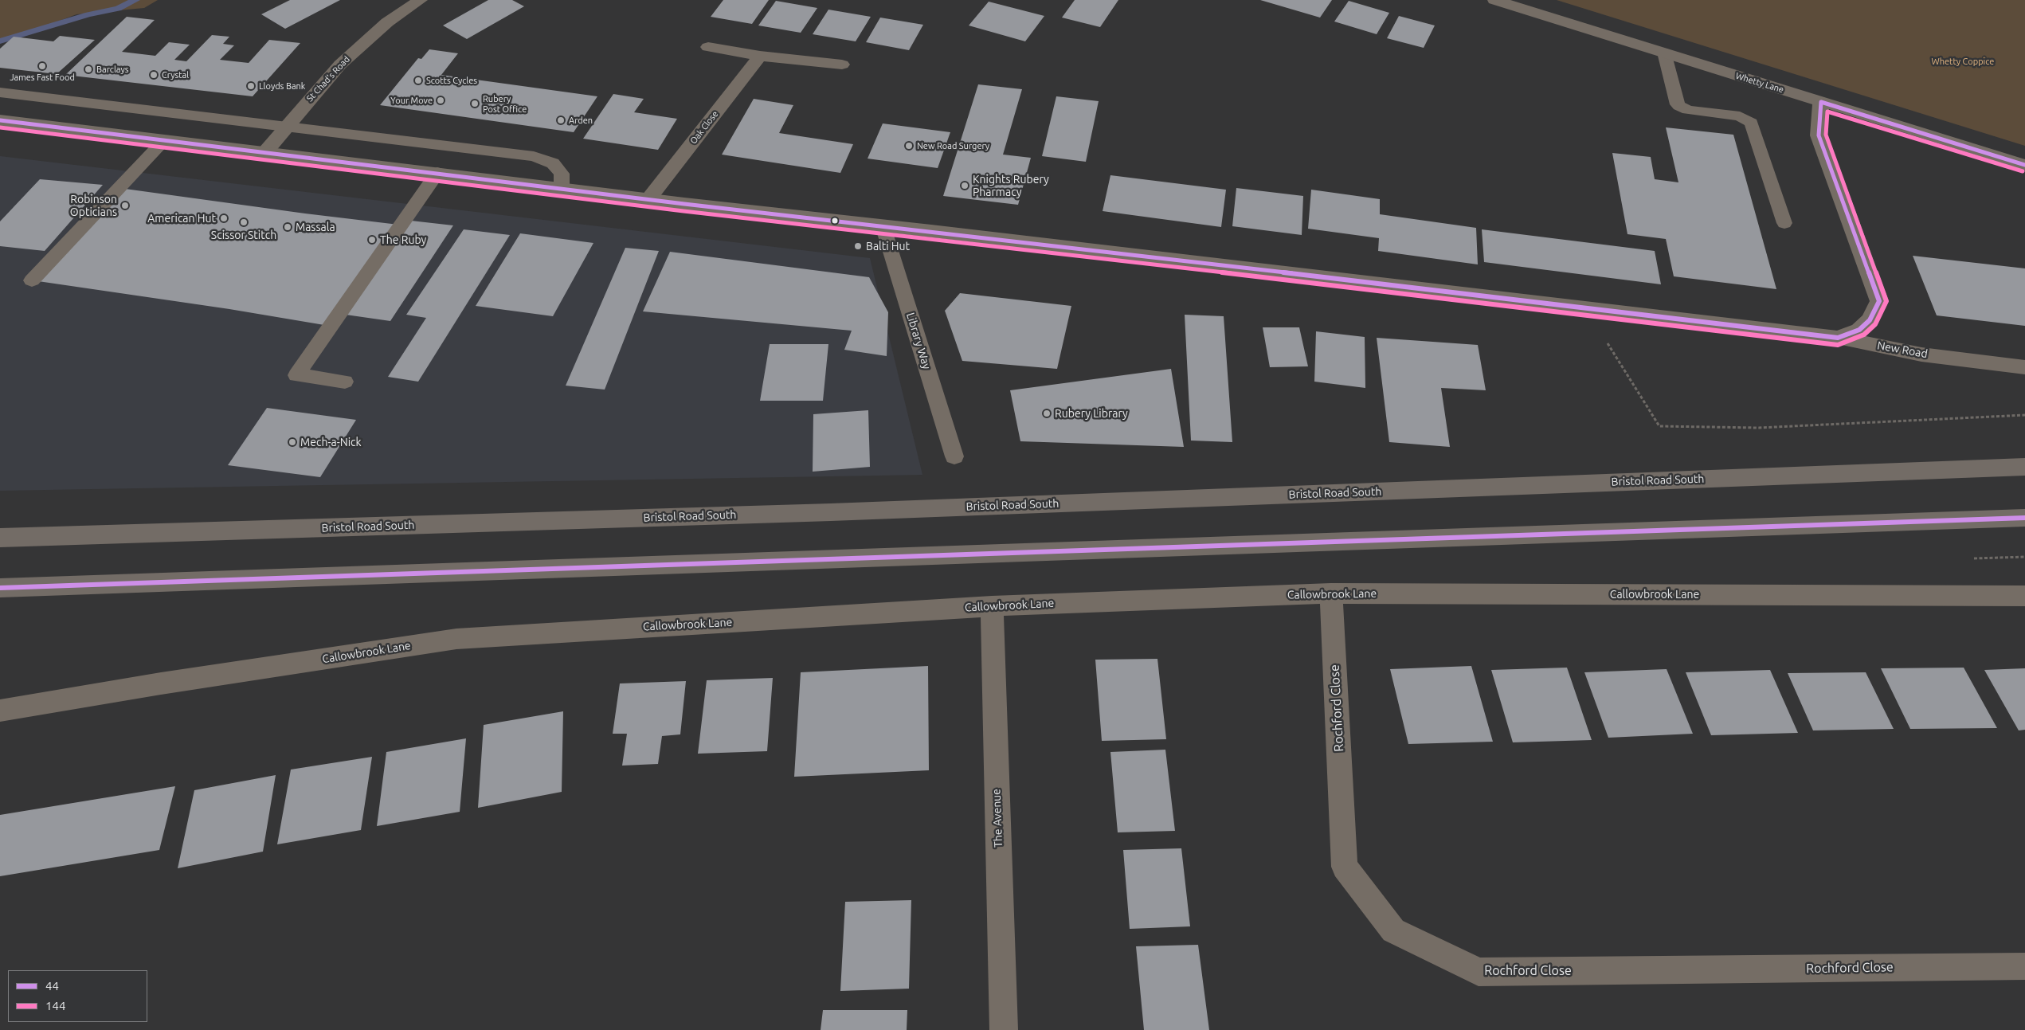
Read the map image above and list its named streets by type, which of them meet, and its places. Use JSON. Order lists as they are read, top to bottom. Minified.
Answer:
{"streets":{"highway":["Bristol Road South"],"street":["St Chad's Road","Whetty Lane","Oak Close","New Road","Callowbrook Lane","Rochford Close","The Avenue"],"lane":["Library Way"]},"crossings":[["St Chad's Road","New Road"],["Oak Close","New Road"],["Library Way","New Road"],["Callowbrook Lane","Rochford Close"],["Callowbrook Lane","The Avenue"]],"parks":["Whetty Coppice"],"places":["James Fast Food","Barclays","Crystal","Scotts Cycles","Lloyds Bank","Your Move","Rubery Post Office","Arden","New Road Surgery","Knights Rubery Pharmacy","Robinson Opticians","American Hut","Scissor Stitch","Massala","The Ruby","Balti Hut","Rubery Library","Mech-a-Nick"],"lines":["transit line 44","transit line 144"],"legend":["44","144"]}
